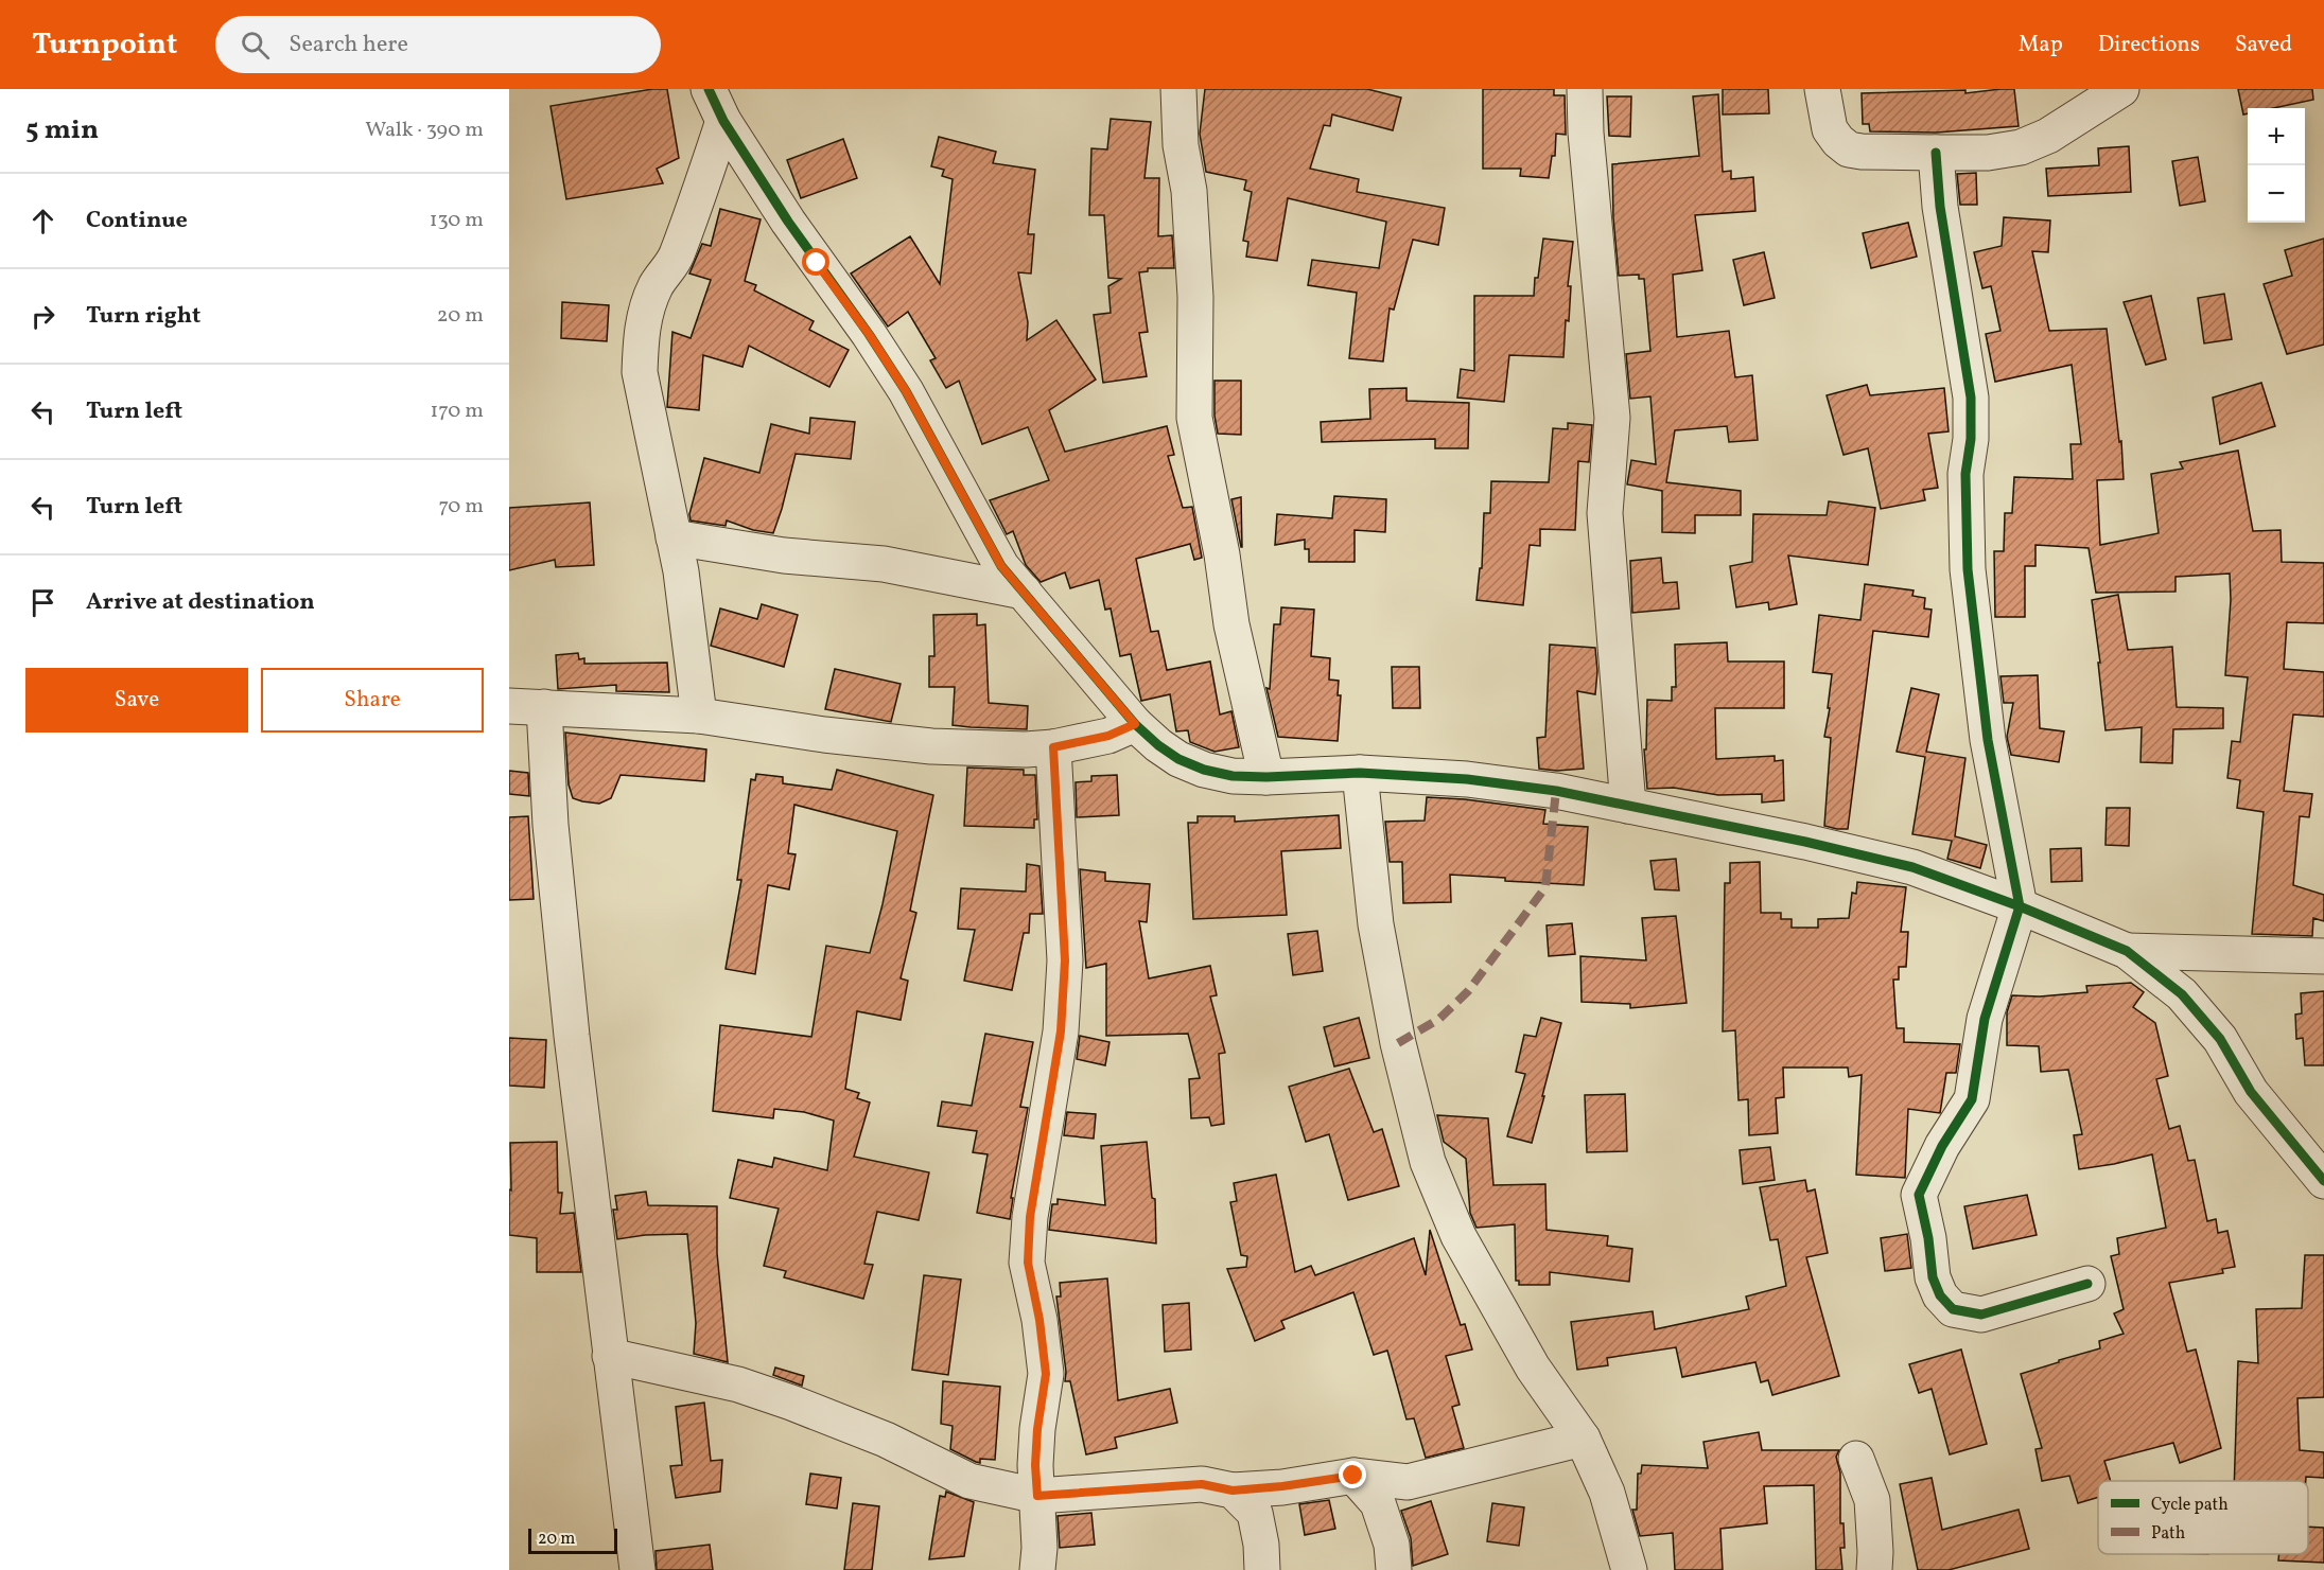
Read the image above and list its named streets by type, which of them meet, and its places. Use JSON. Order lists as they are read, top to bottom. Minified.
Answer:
{"legend":["Cycle path","Path"],"scale_bar":"20 m","page":{"header":"Turnpoint","search":"Search here","nav":["Map","Directions","Saved"],"heading":["5 min","Walk · 390 m"],"map_buttons":["+","−"],"list":[["Continue","130 m"],["Turn right","20 m"],["Turn left","170 m"],["Turn left","70 m"],"Arrive at destination"],"buttons":["Save","Share"],"scale":"20 m"}}
